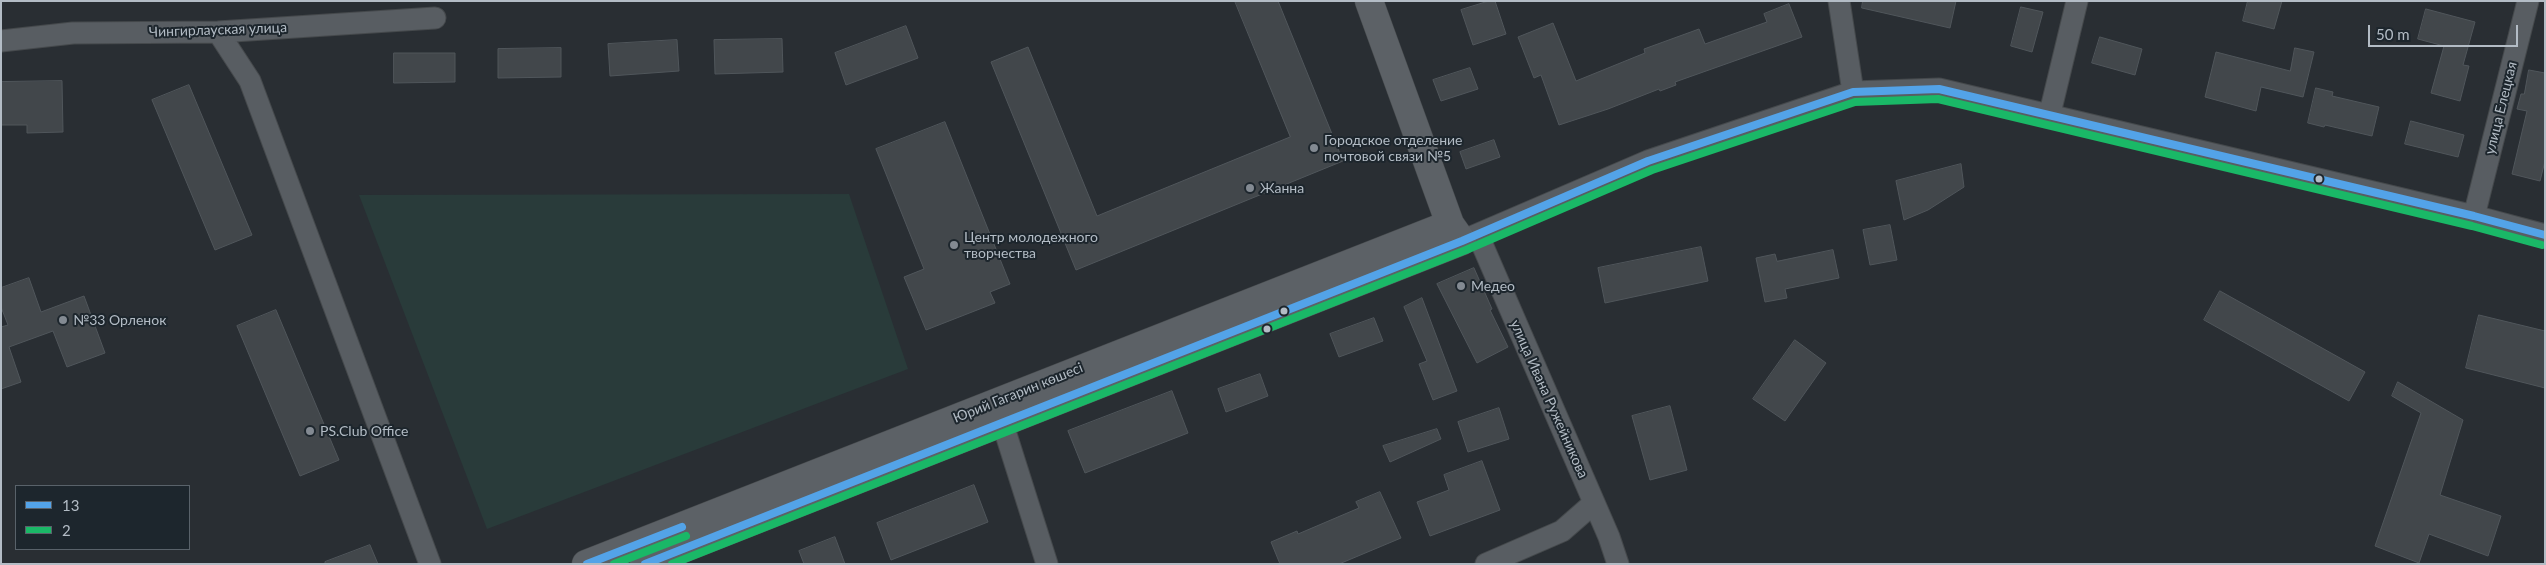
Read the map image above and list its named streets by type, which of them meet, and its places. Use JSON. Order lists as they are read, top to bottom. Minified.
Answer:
{"streets":{"main road":["Юрий Гагарин көшесі"],"street":["Чингирлауская улица","улица Елецкая","улица Ивана Ружейникова"]},"crossings":[["улица Елецкая","Юрий Гагарин көшесі"],["Юрий Гагарин көшесі","улица Ивана Ружейникова"]],"places":["Городское отделение почтовой связи №5","Жанна","Центр молодежного творчества","Медео","№33 Орленок","PS.Club Office"],"lines":["transit line 13","transit line 2"],"legend":["13","2"],"scale_bar":"50 m"}
